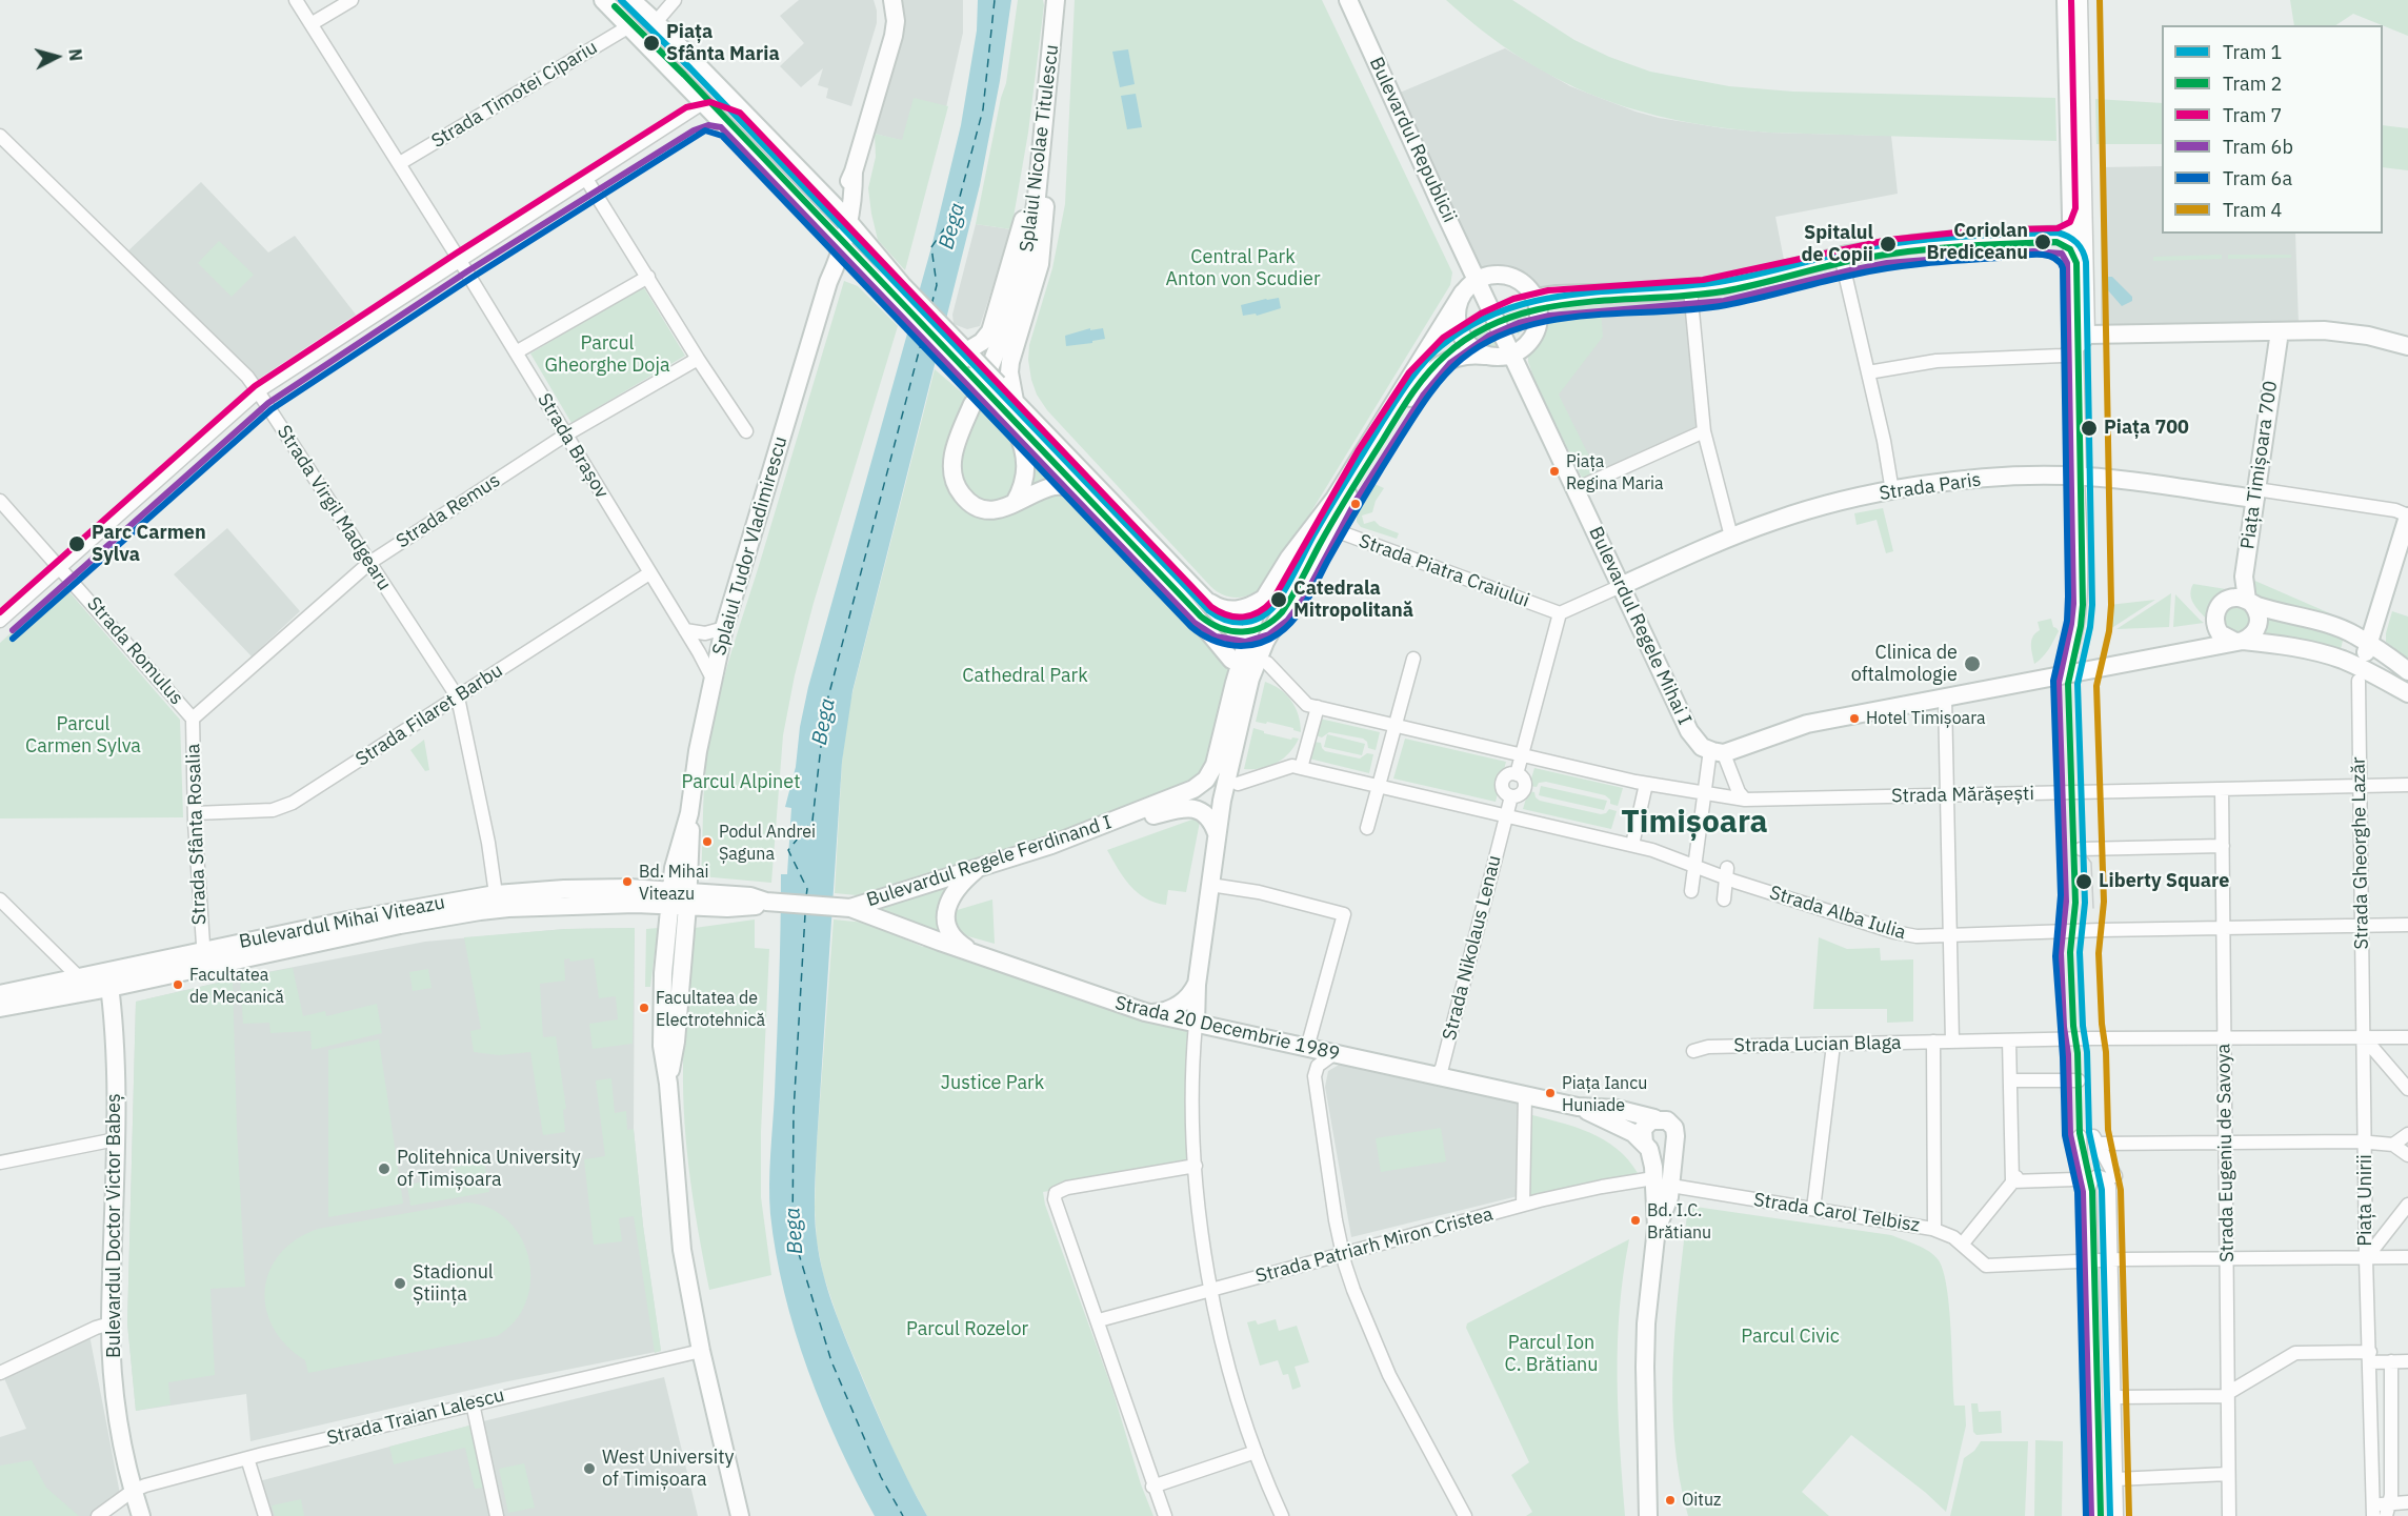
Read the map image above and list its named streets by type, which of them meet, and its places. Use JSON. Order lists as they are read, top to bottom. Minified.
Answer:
{"streets":{"main road":["Bulevardul Republicii","Splaiul Nicolae Titulescu","Piața Timișoara 700","Strada Paris","Splaiul Tudor Vladimirescu","Bulevardul Regele Mihai I","Strada Gheorghe Lazăr","Bulevardul Regele Ferdinand I","Bulevardul Mihai Viteazu","Strada 20 Decembrie 1989","Bulevardul Doctor Victor Babeș"],"street":["Strada Timotei Cipariu","Strada Brașov","Strada Virgil Madgearu","Strada Remus","Strada Piatra Craiului","Strada Romulus","Strada Filaret Barbu","Strada Mărășești","Strada Sfânta Rosalia","Strada Alba Iulia","Strada Nikolaus Lenau","Strada Lucian Blaga","Strada Eugeniu de Savoya","Piața Unirii","Strada Carol Telbisz","Strada Patriarh Miron Cristea","Strada Traian Lalescu"]},"crossings":[["Strada Timotei Cipariu","Strada Brașov"],["Strada Brașov","Strada Remus"],["Strada Brașov","Splaiul Tudor Vladimirescu"],["Strada Brașov","Strada Filaret Barbu"],["Piața Timișoara 700","Strada Paris"],["Piața Timișoara 700","Bulevardul Regele Mihai I"],["Strada Paris","Bulevardul Regele Mihai I"],["Strada Paris","Strada Gheorghe Lazăr"],["Strada Virgil Madgearu","Strada Remus"],["Strada Virgil Madgearu","Strada Filaret Barbu"],["Strada Virgil Madgearu","Bulevardul Mihai Viteazu"],["Strada Remus","Strada Romulus"],["Strada Remus","Strada Sfânta Rosalia"],["Splaiul Tudor Vladimirescu","Bulevardul Mihai Viteazu"],["Splaiul Tudor Vladimirescu","Strada Traian Lalescu"],["Strada Piatra Craiului","Bulevardul Regele Ferdinand I"],["Bulevardul Regele Mihai I","Strada Gheorghe Lazăr"],["Strada Romulus","Strada Sfânta Rosalia"],["Strada Filaret Barbu","Strada Sfânta Rosalia"],["Strada Mărășești","Strada Gheorghe Lazăr"],["Strada Mărășești","Strada Nikolaus Lenau"],["Strada Mărășești","Strada Eugeniu de Savoya"],["Strada Sfânta Rosalia","Bulevardul Mihai Viteazu"],["Strada Gheorghe Lazăr","Strada Alba Iulia"],["Strada Gheorghe Lazăr","Strada Lucian Blaga"],["Strada Gheorghe Lazăr","Piața Unirii"],["Bulevardul Regele Ferdinand I","Strada 20 Decembrie 1989"],["Strada Alba Iulia","Strada Nikolaus Lenau"],["Strada Alba Iulia","Strada Eugeniu de Savoya"],["Bulevardul Mihai Viteazu","Bulevardul Doctor Victor Babeș"],["Strada Nikolaus Lenau","Strada 20 Decembrie 1989"],["Strada Lucian Blaga","Strada Eugeniu de Savoya"],["Strada Lucian Blaga","Piața Unirii"],["Bulevardul Doctor Victor Babeș","Strada Traian Lalescu"]],"districts":["Timișoara"],"water":["Bega"],"parks":["Central Park Anton von Scudier","Parcul Gheorghe Doja","Cathedral Park","Parcul Carmen Sylva","Parcul Alpinet","Justice Park","Parcul Rozelor","Parcul Civic","Parcul Ion C. Brătianu"],"places":["Piața Sfânta Maria","Coriolan Brediceanu","Spitalul de Copii","Piața 700","Piața Regina Maria","Parc Carmen Sylva","Catedrala Mitropolitană","Clinica de oftalmologie","Hotel Timișoara","Podul Andrei Șaguna","Bd. Mihai Viteazu","Liberty Square","Facultatea de Mecanică","Facultatea de Electrotehnică","Piața Iancu Huniade","Politehnica University of Timișoara","Bd. I.C. Brătianu","Stadionul Știința","West University of Timișoara","Oituz"],"lines":["tram line 1","tram line 7","tram line 4","tram line 2","tram line 6b","tram line 6a"],"legend":["Tram 1","Tram 2","Tram 7","Tram 6b","Tram 6a","Tram 4"],"north":"right"}
